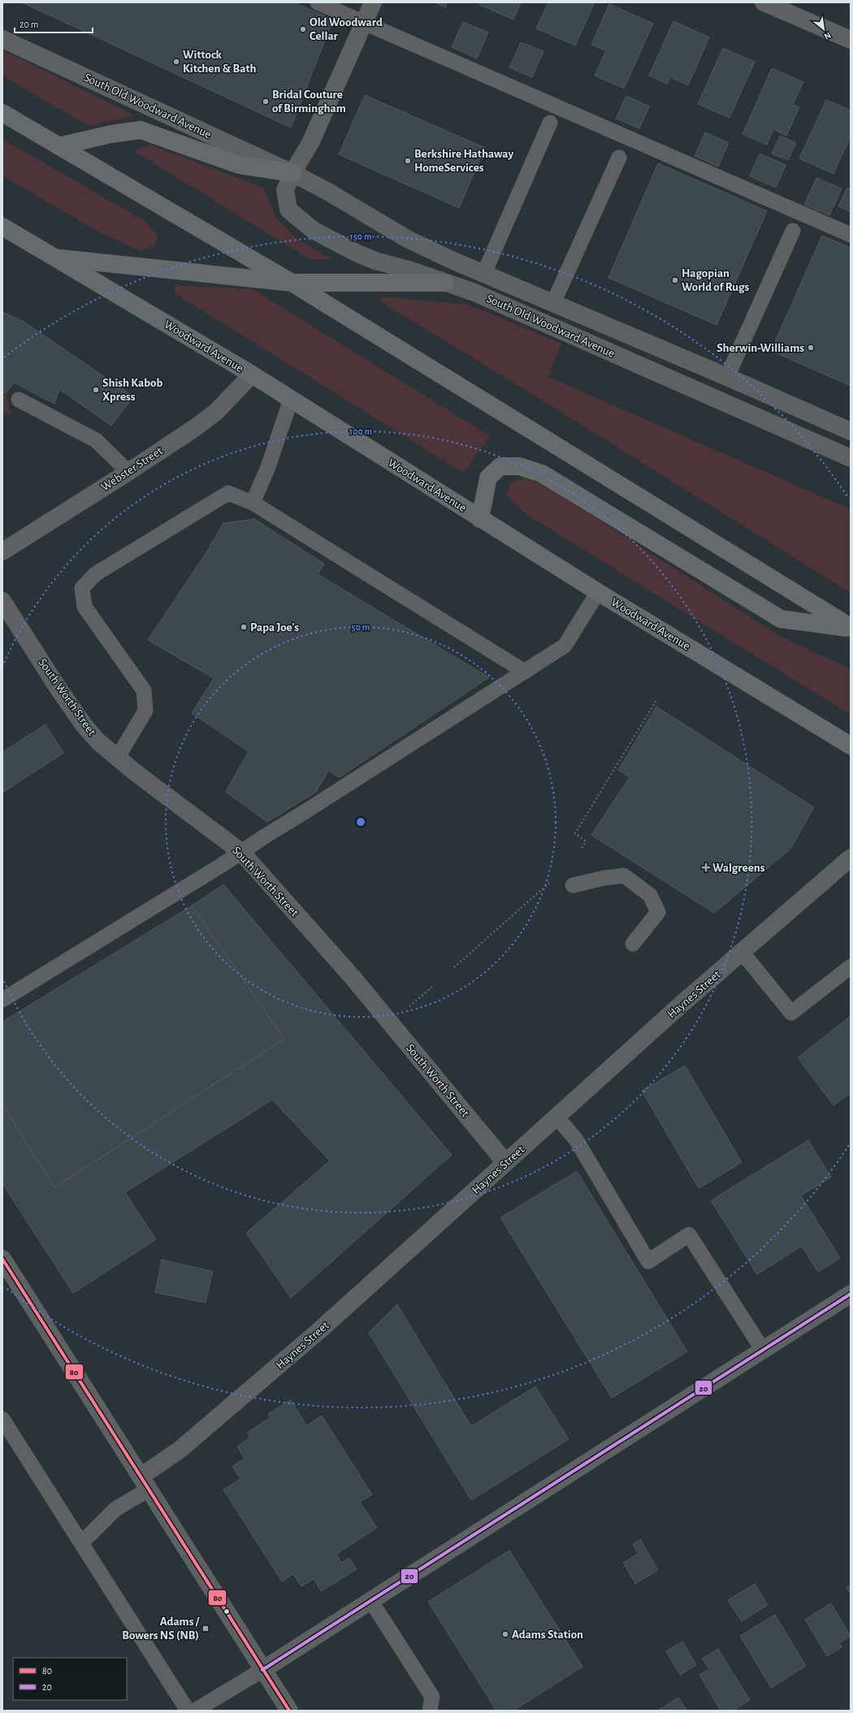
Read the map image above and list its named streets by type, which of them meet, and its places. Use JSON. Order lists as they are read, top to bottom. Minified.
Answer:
{"streets":{"main road":["Woodward Avenue"],"street":["South Old Woodward Avenue","Webster Street","South Worth Street","Haynes Street"]},"crossings":[["Woodward Avenue","Webster Street"],["South Worth Street","Haynes Street"]],"places":{"other":["Old Woodward Cellar","Wittock Kitchen & Bath","Bridal Couture of Birmingham","Berkshire Hathaway HomeServices","Hagopian World of Rugs","Sherwin-Williams","Shish Kabob Xpress","Papa Joe's","Adams Station"],"health":["Walgreens"],"transit":["Adams / Bowers NS (NB)"]},"lines":["transit line 80","transit line 20"],"legend":["80","20"],"scale_bar":"20 m","north":"bottom right","rings":["150 m","100 m","50 m"]}
